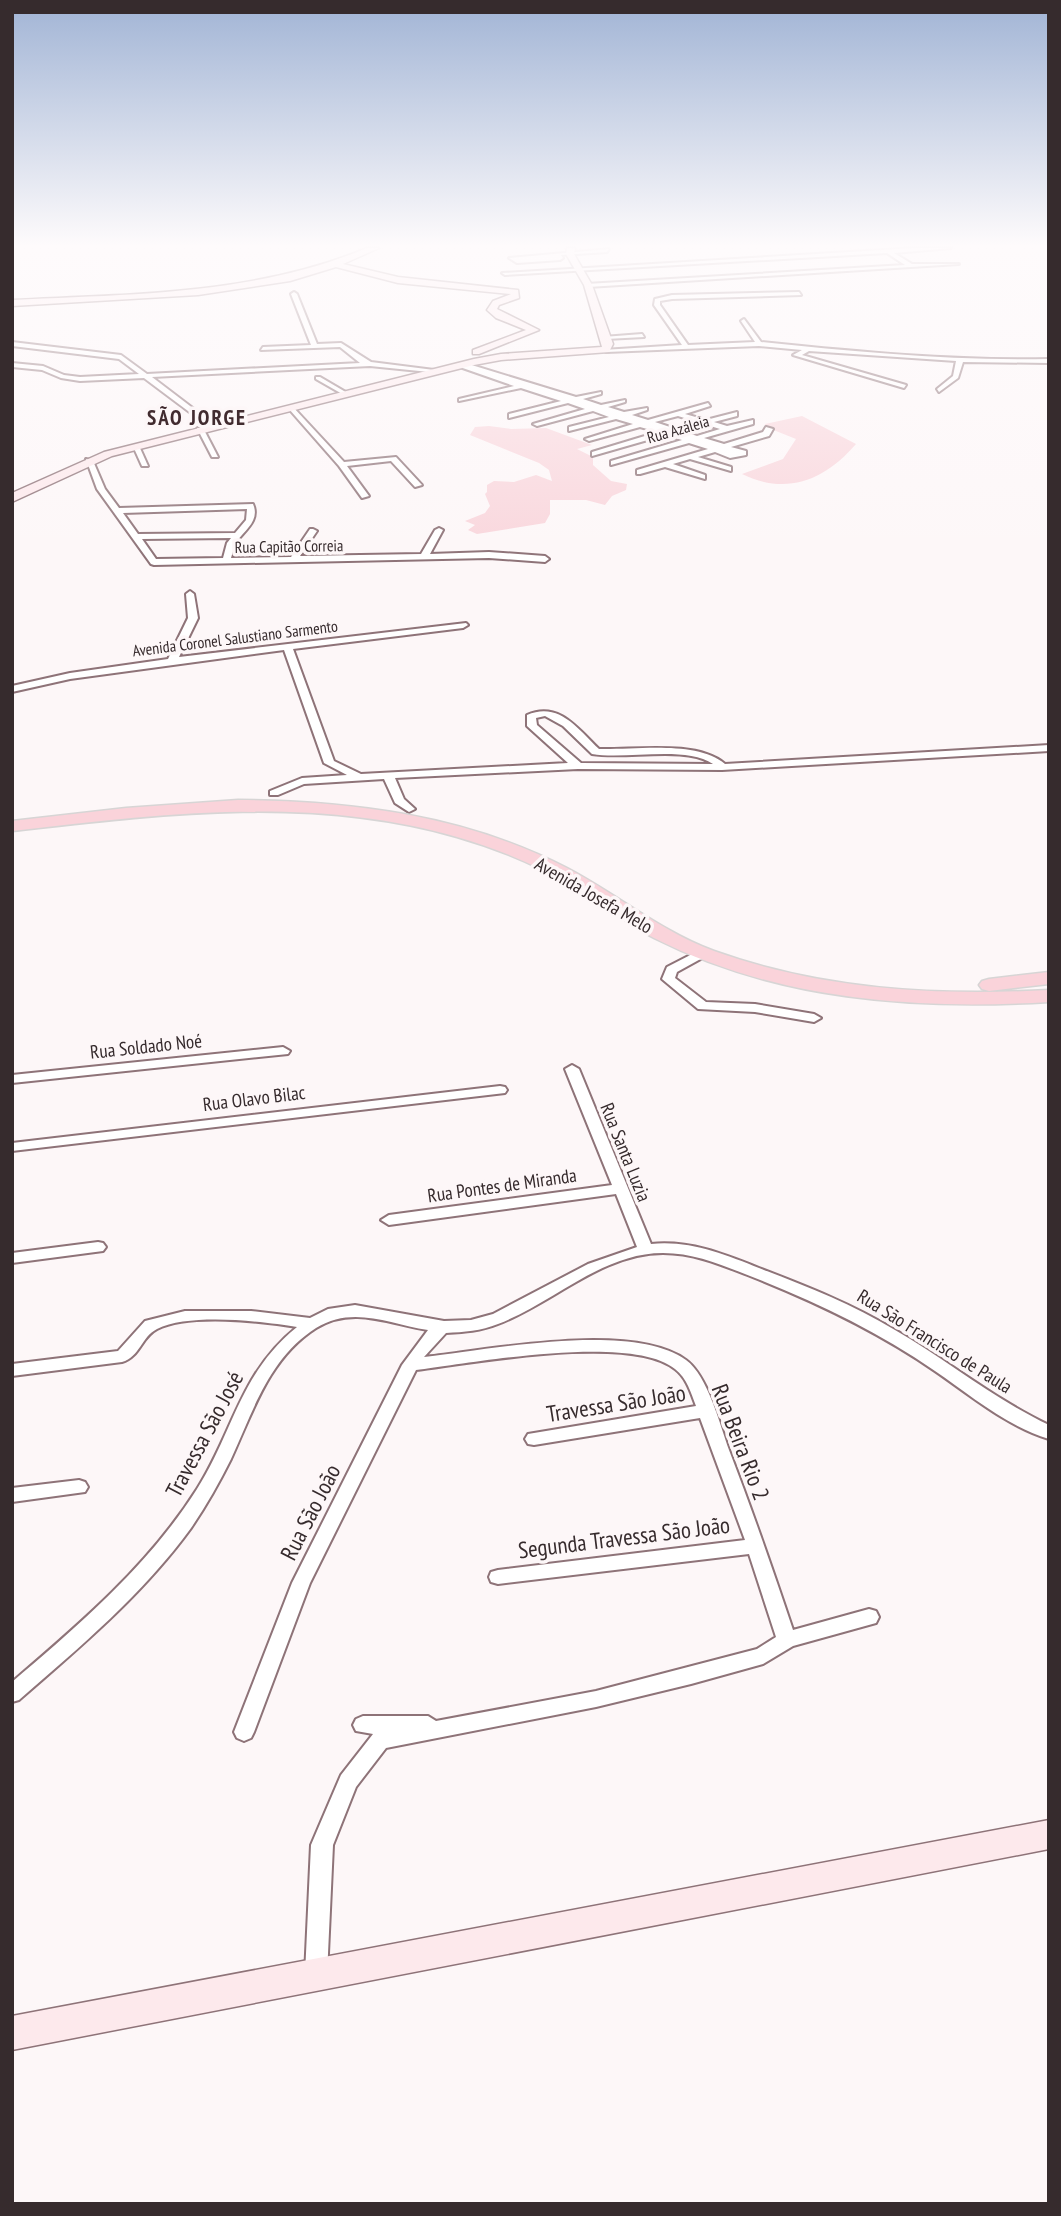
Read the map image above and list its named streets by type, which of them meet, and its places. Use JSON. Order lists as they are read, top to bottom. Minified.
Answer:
{"streets":{"main road":["Avenida Josefa Melo"],"street":["Rua Azáleia","Rua Capitão Correia","Avenida Coronel Salustiano Sarmento","Rua Soldado Noé","Rua Olavo Bilac","Rua Santa Luzia","Rua Pontes de Miranda","Rua São Francisco de Paula","Travessa São João","Travessa São José","Rua Beira Rio 2","Rua São João","Segunda Travessa São João"]},"crossings":[["Rua Santa Luzia","Rua Pontes de Miranda"],["Rua Santa Luzia","Rua São Francisco de Paula"],["Rua São Francisco de Paula","Travessa São José"],["Rua São Francisco de Paula","Rua São João"],["Travessa São João","Rua Beira Rio 2"],["Travessa São José","Rua São João"],["Rua Beira Rio 2","Rua São João"],["Rua Beira Rio 2","Segunda Travessa São João"]],"districts":["SÃO JORGE"]}
